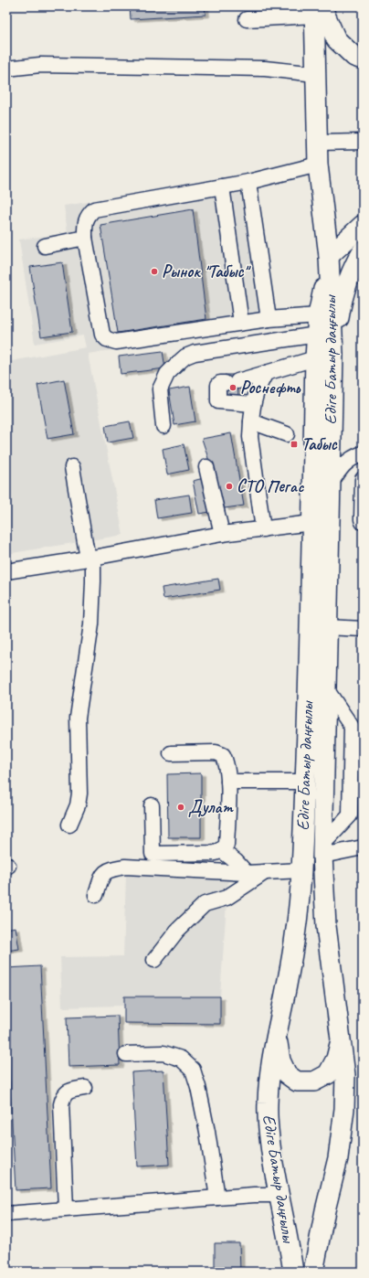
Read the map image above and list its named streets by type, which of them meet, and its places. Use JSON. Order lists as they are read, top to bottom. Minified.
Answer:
{"streets":{"main road":["Едіге Батыр даңғылы"]},"places":{"other":["Рынок \"Табыс\"","Роснефть","СТО Пегас","Дулат"],"transit":["Табыс"]}}
